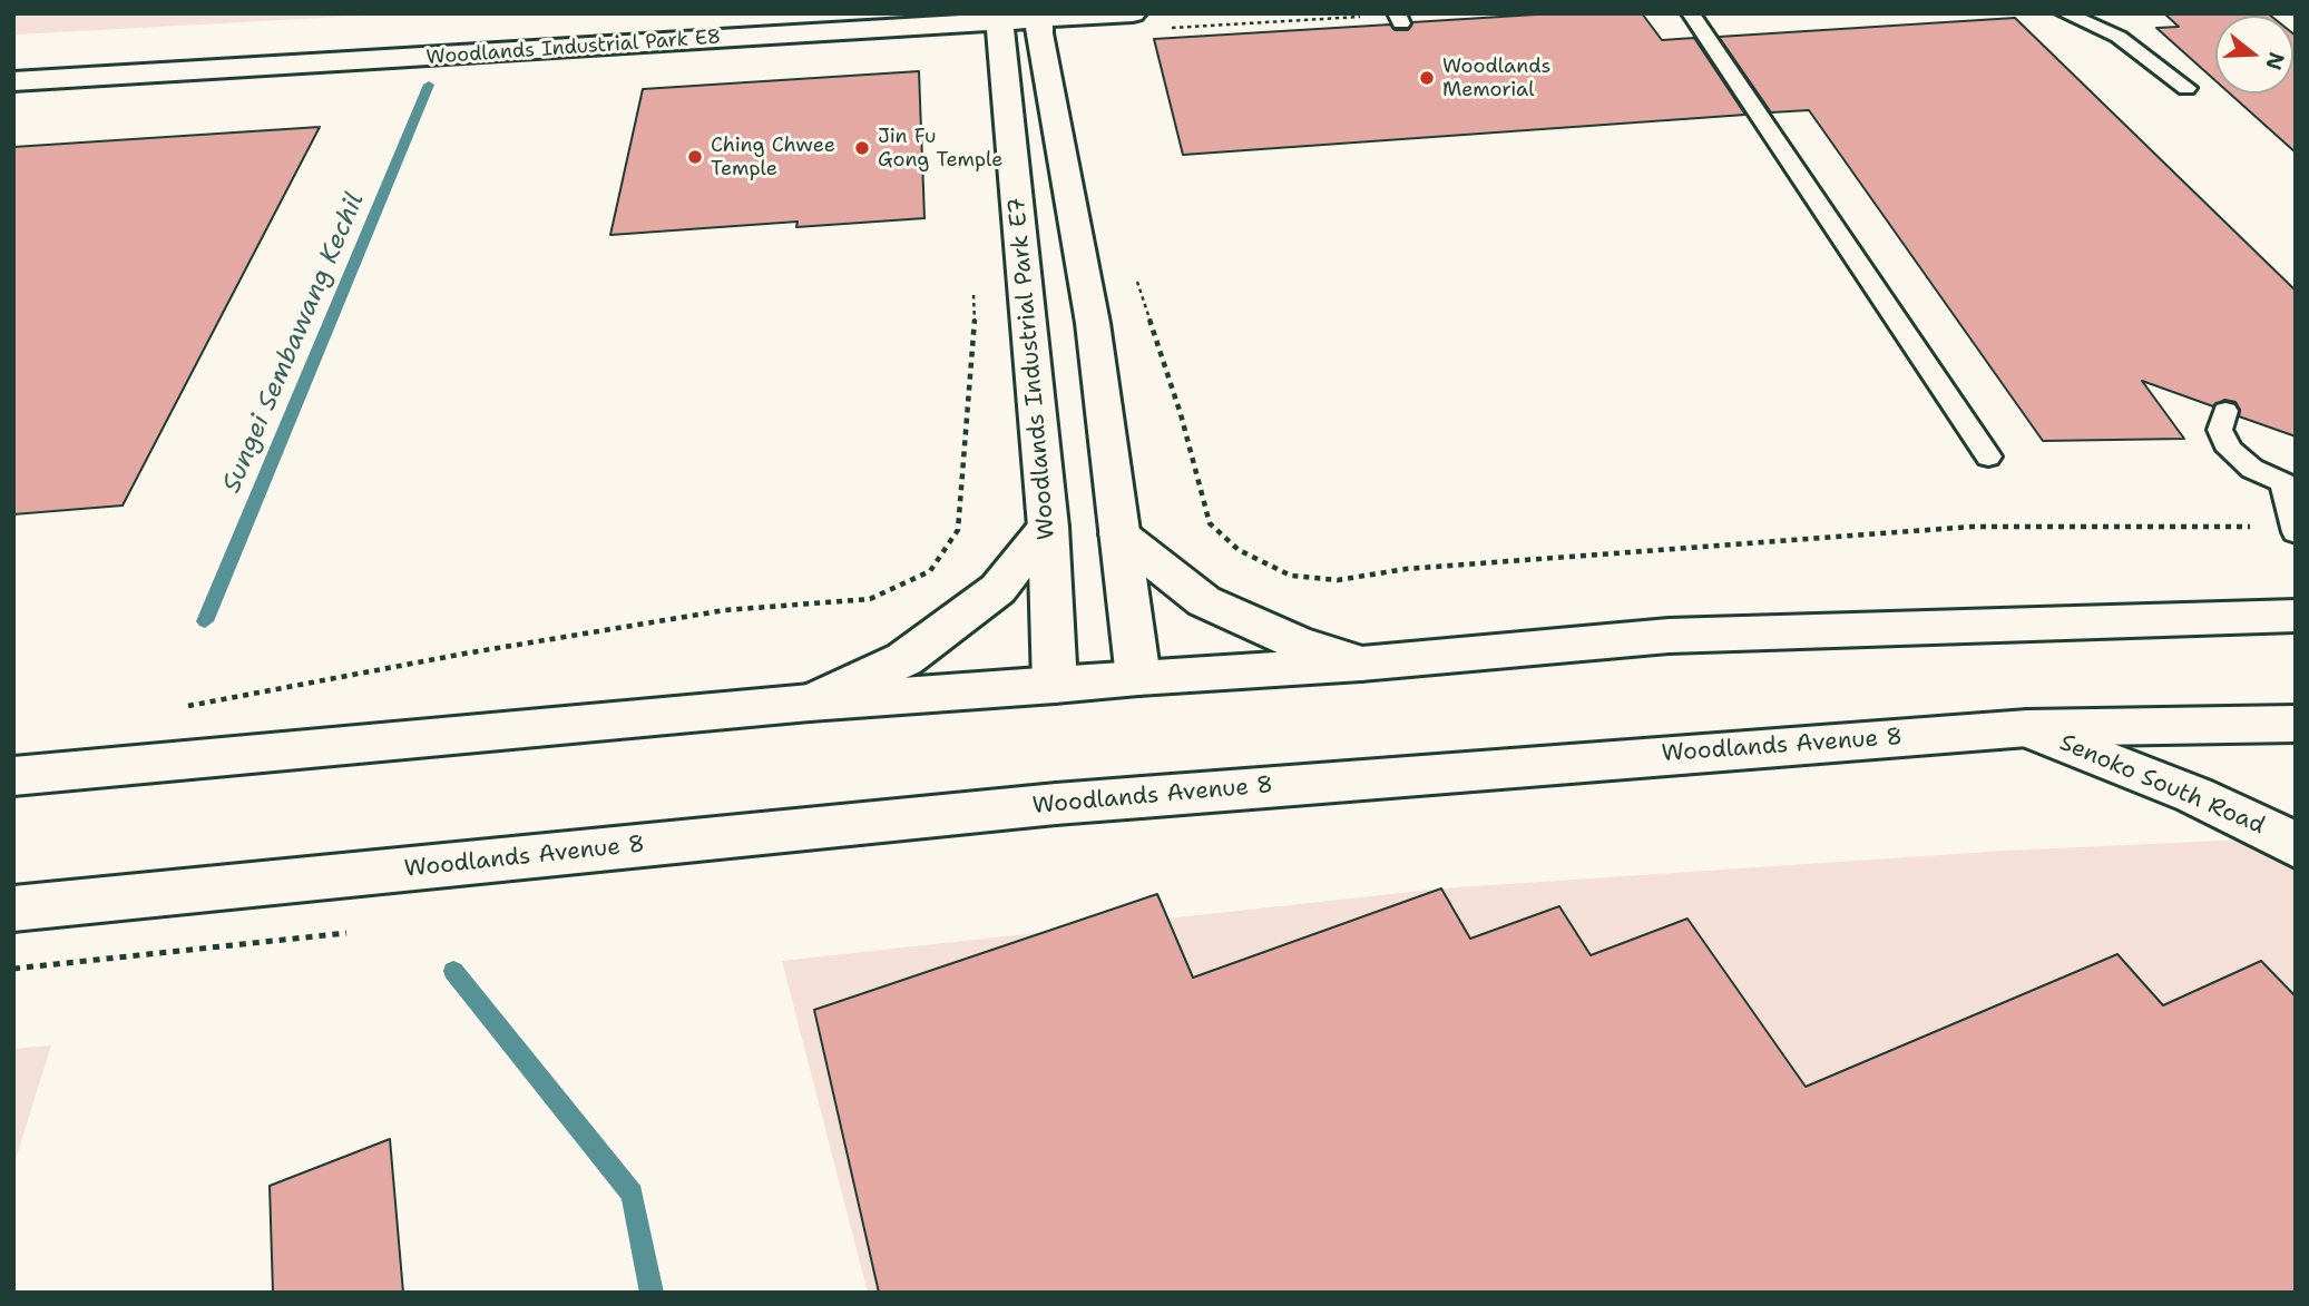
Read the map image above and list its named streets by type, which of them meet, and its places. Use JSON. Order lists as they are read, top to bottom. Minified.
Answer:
{"streets":{"street":["Woodlands Industrial Park E8","Woodlands Industrial Park E7","Woodlands Avenue 8","Senoko South Road"]},"crossings":[["Woodlands Industrial Park E8","Woodlands Industrial Park E7"],["Woodlands Avenue 8","Senoko South Road"]],"water":["Sungei Sembawang Kechil"],"places":["Woodlands Memorial","Jin Fu Gong Temple","Ching Chwee Temple"],"north":"right"}
